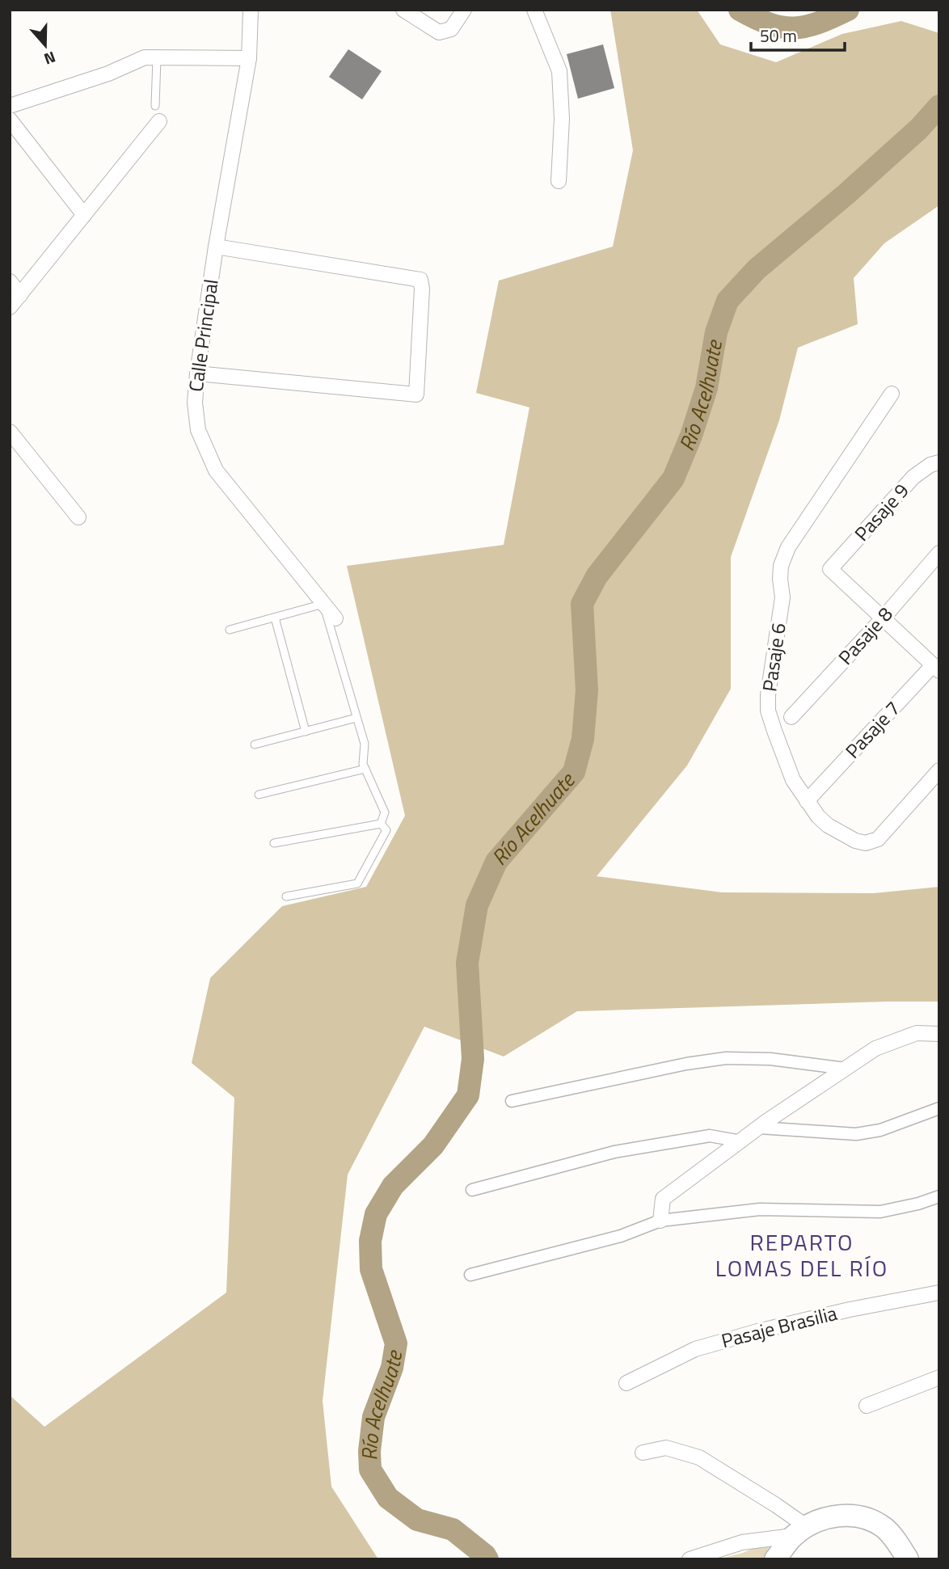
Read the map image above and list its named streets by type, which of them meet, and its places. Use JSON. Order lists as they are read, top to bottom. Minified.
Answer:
{"streets":{"street":["Calle Principal","Pasaje 9","Pasaje 8","Pasaje 6","Pasaje 7","Pasaje Brasilia"]},"crossings":[["Pasaje 9","Pasaje 8"],["Pasaje 6","Pasaje 7"]],"districts":["REPARTO LOMAS DEL RÍO"],"water":["Río Acelhuate"],"scale_bar":"50 m","north":"bottom"}
